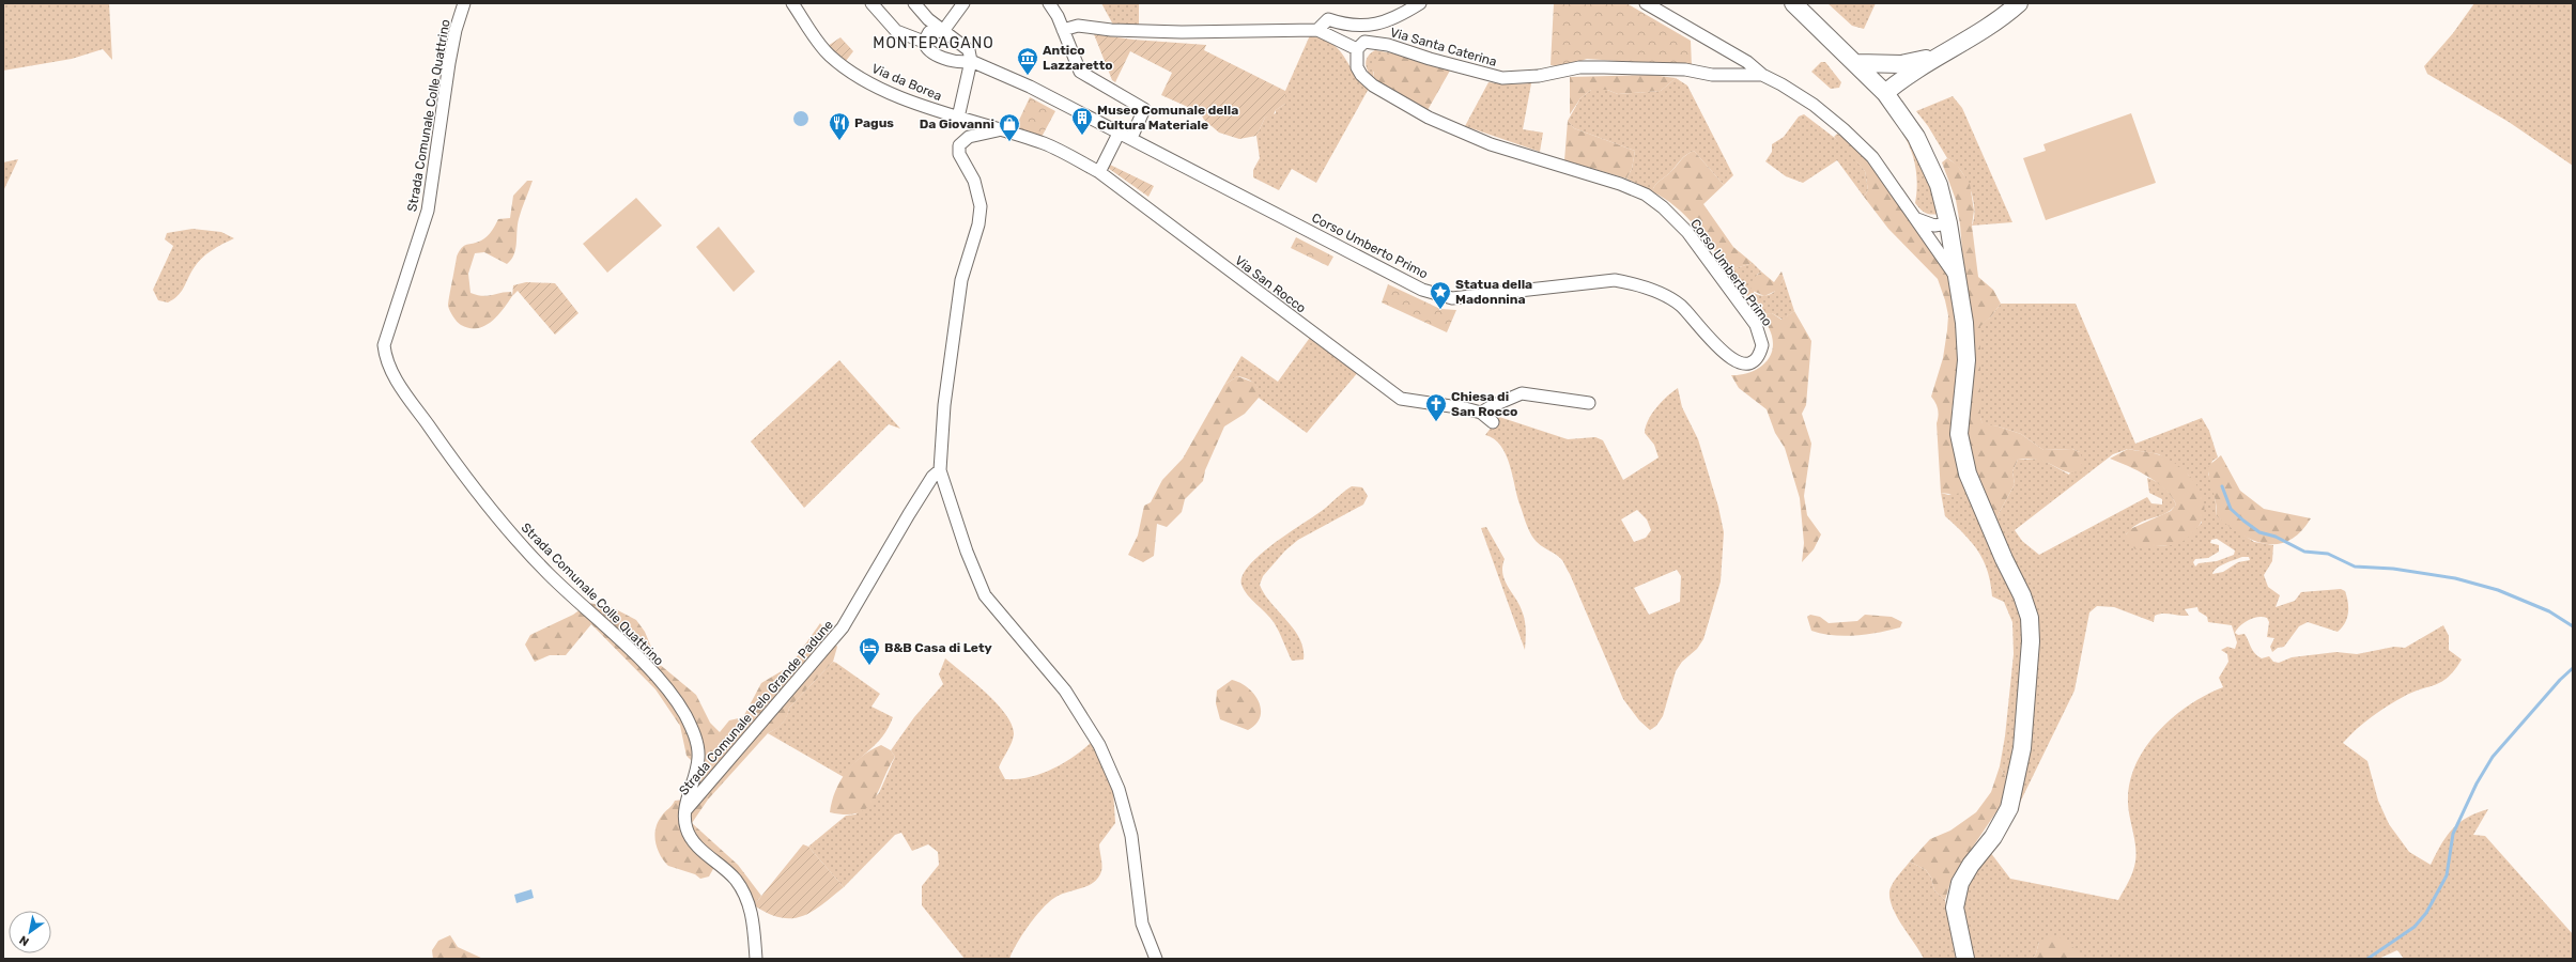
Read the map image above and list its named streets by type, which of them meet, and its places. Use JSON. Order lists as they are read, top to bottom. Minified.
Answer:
{"streets":{"street":["Via Santa Caterina","Via da Borea","Strada Comunale Colle Quattrino","Corso Umberto Primo","Via San Rocco","Strada Comunale Pelo Grande Padune"]},"crossings":[["Via Santa Caterina","Corso Umberto Primo"],["Via da Borea","Via San Rocco"],["Strada Comunale Colle Quattrino","Strada Comunale Pelo Grande Padune"]],"districts":["MONTEPAGANO"],"places":{"museum":["Antico Lazzaretto"],"building":["Museo Comunale della Cultura Materiale"],"restaurant":["Pagus"],"shop":["Da Giovanni"],"place":["Statua della Madonnina"],"church":["Chiesa di San Rocco"],"hotel":["B&B Casa di Lety"]},"north":"bottom left"}
